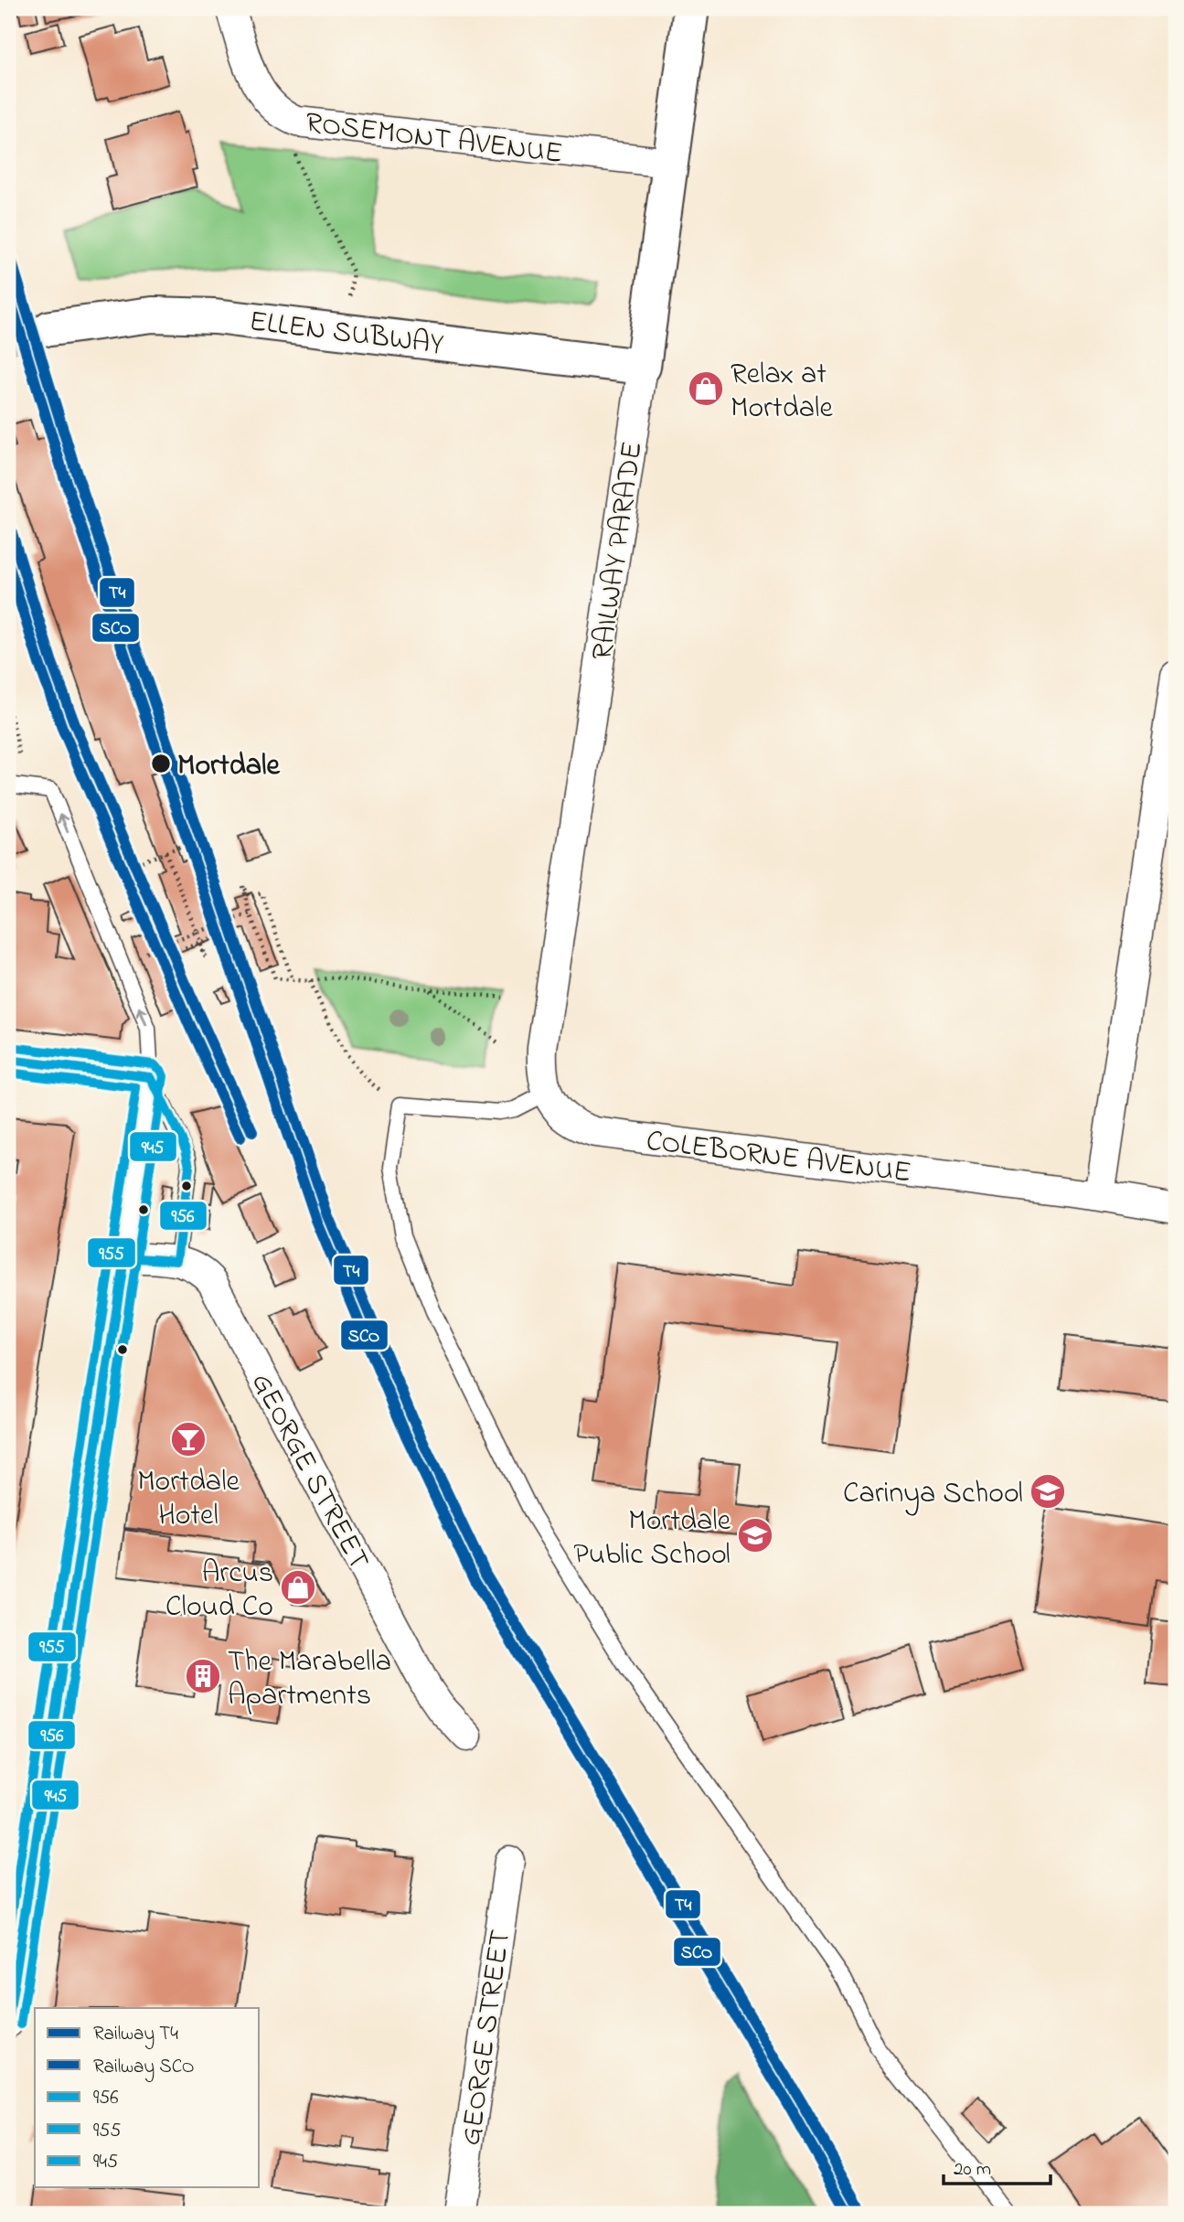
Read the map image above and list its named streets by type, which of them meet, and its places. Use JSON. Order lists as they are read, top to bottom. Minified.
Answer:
{"streets":{"street":["ROSEMONT AVENUE","ELLEN SUBWAY","RAILWAY PARADE","COLEBORNE AVENUE","GEORGE STREET"]},"crossings":[["ROSEMONT AVENUE","RAILWAY PARADE"],["ELLEN SUBWAY","RAILWAY PARADE"],["RAILWAY PARADE","COLEBORNE AVENUE"]],"places":{"shop":["Relax at Mortdale","Arcus Cloud Co"],"other":["Mortdale"],"bar":["Mortdale Hotel"],"school or university":["Carinya School","Mortdale Public School"],"building":["The Marabella Apartments"]},"lines":["rail line T4","rail line SCO","transit line 945","transit line 956","transit line 955"],"legend":["Railway T4","Railway SCO","956","955","945"],"scale_bar":"20 m"}
